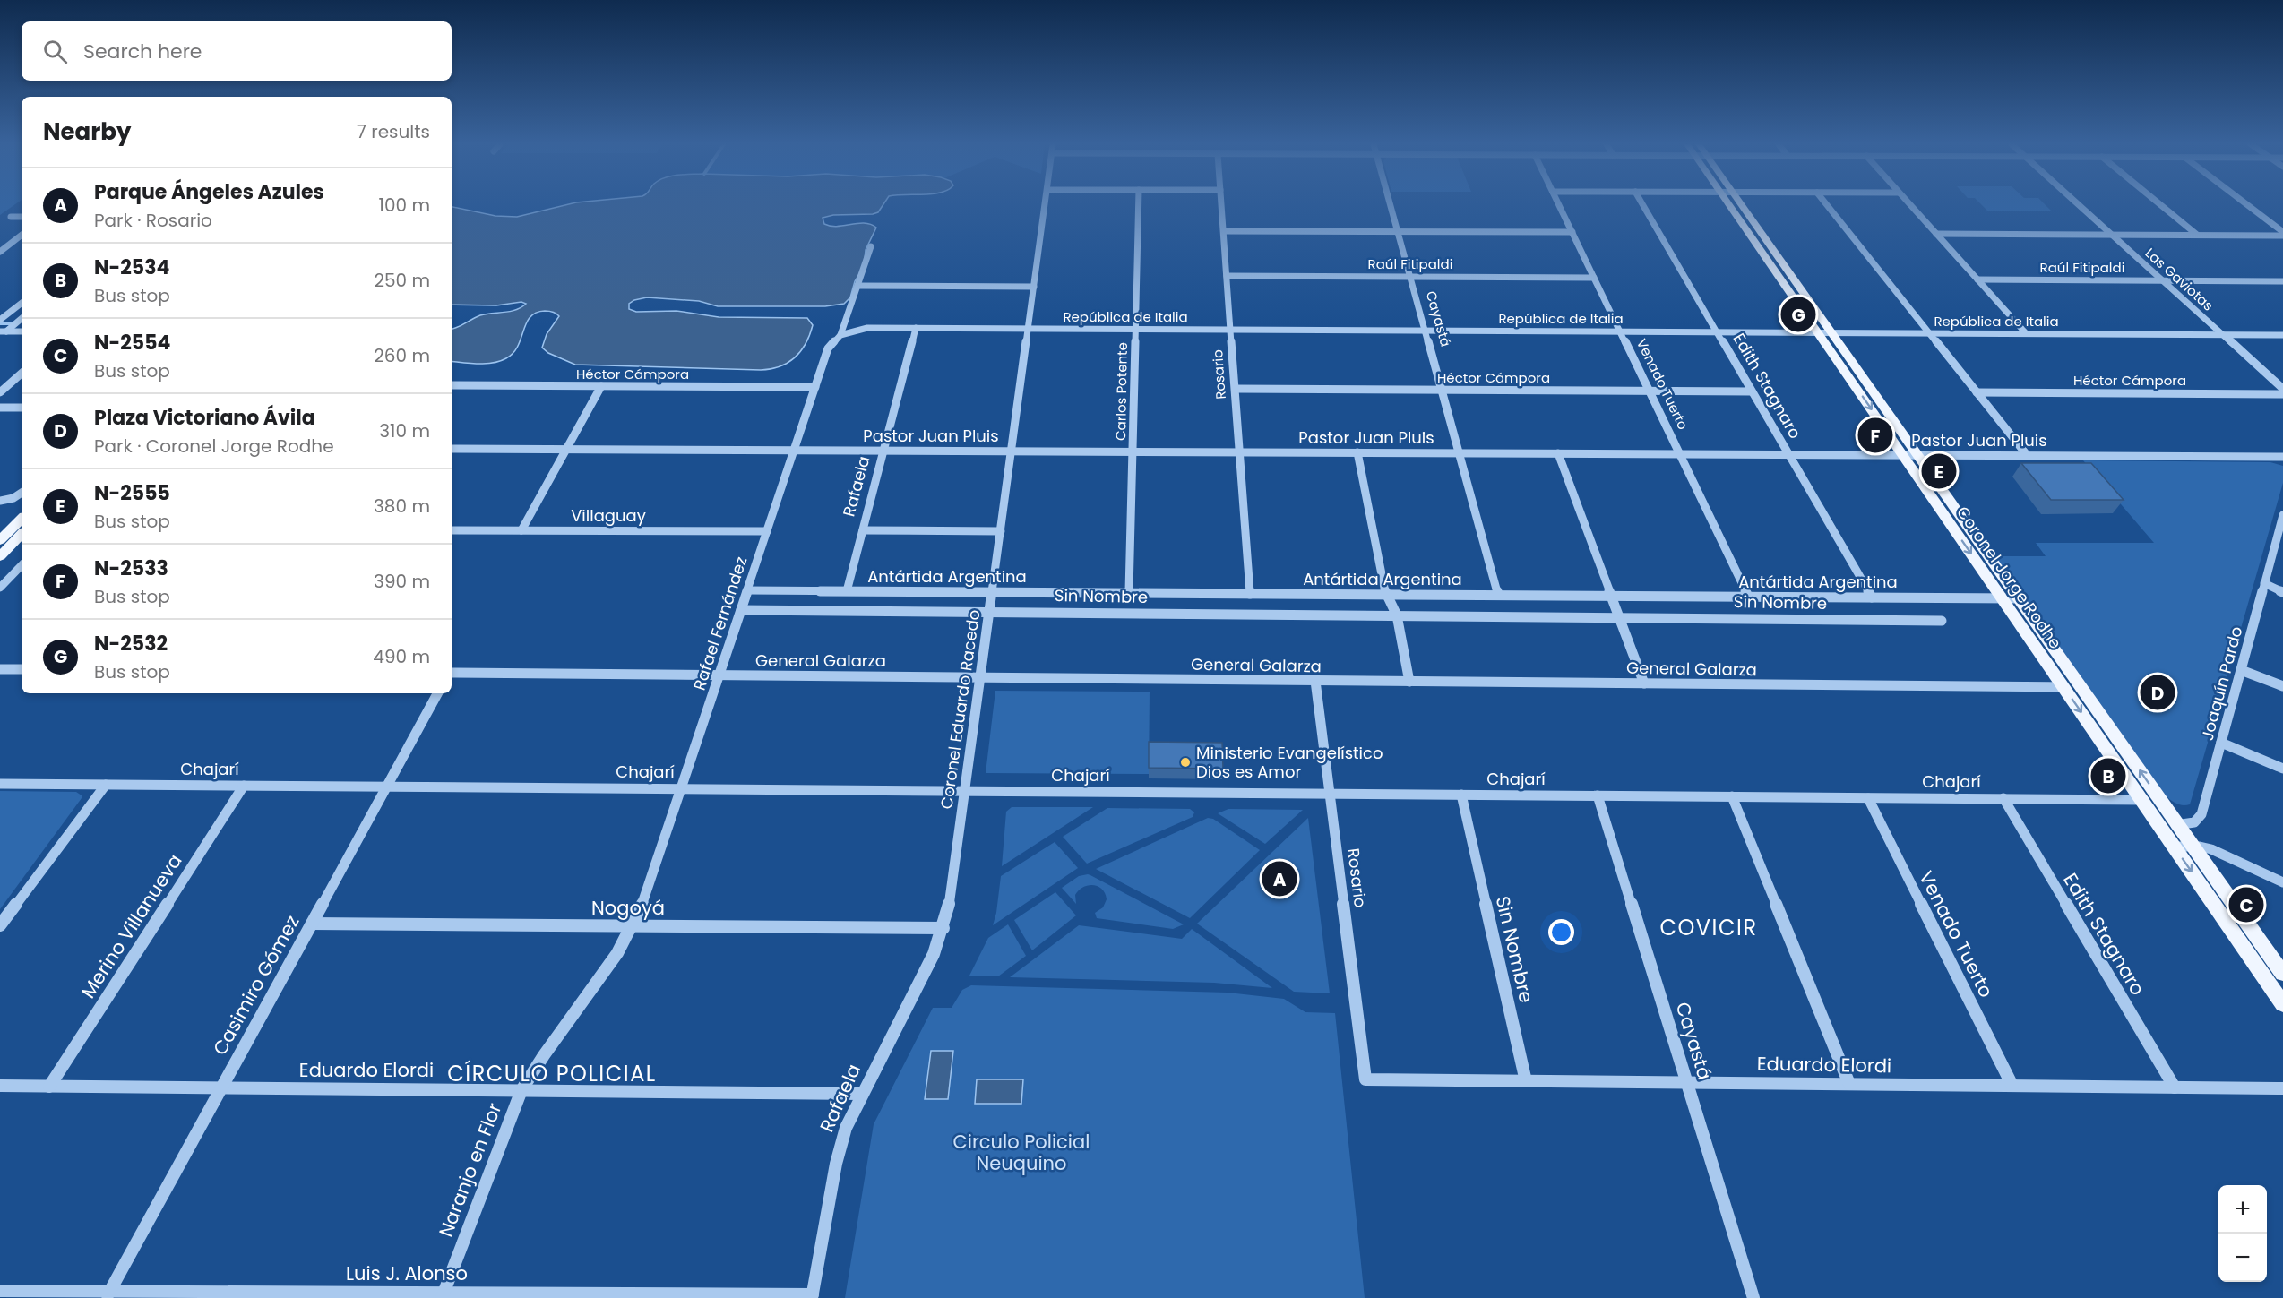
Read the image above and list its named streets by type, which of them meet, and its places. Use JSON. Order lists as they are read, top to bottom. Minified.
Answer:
{"streets":{"main road":["Coronel Jorge Rodhe"],"street":["Raúl Fitipaldi","Las Gaviotas","República de Italia","Cayastá","Héctor Cámpora","Rosario","Venado Tuerto","Edith Stagnaro","Carlos Potente","Pastor Juan Pluis","Rafaela","Villaguay","Antártida Argentina","Sin Nombre","Rafael Fernández","General Galarza","Joaquín Pardo","Coronel Eduardo Racedo","Chajarí","Nogoyá","Merino Villanueva","Casimiro Gómez","Eduardo Elordi","Naranjo en Flor","Luis J. Alonso"]},"crossings":[["Raúl Fitipaldi","Las Gaviotas"],["Raúl Fitipaldi","Cayastá"],["Raúl Fitipaldi","Rosario"],["Raúl Fitipaldi","Venado Tuerto"],["Las Gaviotas","República de Italia"],["República de Italia","Cayastá"],["República de Italia","Rosario"],["República de Italia","Venado Tuerto"],["República de Italia","Edith Stagnaro"],["República de Italia","Carlos Potente"],["República de Italia","Rafaela"],["República de Italia","Coronel Jorge Rodhe"],["República de Italia","Rafael Fernández"],["República de Italia","Coronel Eduardo Racedo"],["Cayastá","Héctor Cámpora"],["Cayastá","Pastor Juan Pluis"],["Cayastá","Antártida Argentina"],["Cayastá","Chajarí"],["Cayastá","Eduardo Elordi"],["Héctor Cámpora","Rosario"],["Héctor Cámpora","Venado Tuerto"],["Héctor Cámpora","Edith Stagnaro"],["Héctor Cámpora","Rafael Fernández"],["Rosario","Pastor Juan Pluis"],["Rosario","Antártida Argentina"],["Rosario","General Galarza"],["Rosario","Chajarí"],["Rosario","Eduardo Elordi"],["Venado Tuerto","Pastor Juan Pluis"],["Venado Tuerto","Antártida Argentina"],["Venado Tuerto","Chajarí"],["Venado Tuerto","Eduardo Elordi"],["Edith Stagnaro","Pastor Juan Pluis"],["Edith Stagnaro","Antártida Argentina"],["Edith Stagnaro","Chajarí"],["Edith Stagnaro","Eduardo Elordi"],["Carlos Potente","Pastor Juan Pluis"],["Carlos Potente","Antártida Argentina"],["Pastor Juan Pluis","Rafaela"],["Pastor Juan Pluis","Coronel Jorge Rodhe"],["Pastor Juan Pluis","Rafael Fernández"],["Pastor Juan Pluis","Coronel Eduardo Racedo"],["Rafaela","Antártida Argentina"],["Rafaela","Coronel Eduardo Racedo"],["Rafaela","Nogoyá"],["Rafaela","Eduardo Elordi"],["Rafaela","Luis J. Alonso"],["Villaguay","Rafael Fernández"],["Antártida Argentina","Coronel Jorge Rodhe"],["Antártida Argentina","Rafael Fernández"],["Antártida Argentina","Coronel Eduardo Racedo"],["Coronel Jorge Rodhe","General Galarza"],["Coronel Jorge Rodhe","Joaquín Pardo"],["Coronel Jorge Rodhe","Chajarí"],["Sin Nombre","Rafael Fernández"],["Sin Nombre","Coronel Eduardo Racedo"],["Sin Nombre","Chajarí"],["Sin Nombre","Eduardo Elordi"],["Rafael Fernández","General Galarza"],["Rafael Fernández","Chajarí"],["Rafael Fernández","Nogoyá"],["Rafael Fernández","Naranjo en Flor"],["General Galarza","Coronel Eduardo Racedo"],["Coronel Eduardo Racedo","Chajarí"],["Coronel Eduardo Racedo","Nogoyá"],["Chajarí","Merino Villanueva"],["Chajarí","Casimiro Gómez"],["Nogoyá","Casimiro Gómez"],["Nogoyá","Naranjo en Flor"],["Merino Villanueva","Eduardo Elordi"],["Casimiro Gómez","Eduardo Elordi"],["Casimiro Gómez","Luis J. Alonso"],["Eduardo Elordi","Naranjo en Flor"],["Naranjo en Flor","Luis J. Alonso"]],"districts":["COVICIR","CÍRCULO POLICIAL"],"parks":["Circulo Policial Neuquino"],"places":["Ministerio Evangelístico Dios es Amor"],"page":{"search":"Search here","heading":["Nearby","7 results"],"list":[{"mark":"A","name":"Parque Ángeles Azules","note":"Park · Rosario","value":"100 m"},{"mark":"B","name":"N-2534","note":"Bus stop","value":"250 m"},{"mark":"C","name":"N-2554","note":"Bus stop","value":"260 m"},{"mark":"D","name":"Plaza Victoriano Ávila","note":"Park · Coronel Jorge Rodhe","value":"310 m"},{"mark":"E","name":"N-2555","note":"Bus stop","value":"380 m"},{"mark":"F","name":"N-2533","note":"Bus stop","value":"390 m"},{"mark":"G","name":"N-2532","note":"Bus stop","value":"490 m"}],"pins":["G","F","E","D","B","A","C"],"map_buttons":["+","−"]}}
